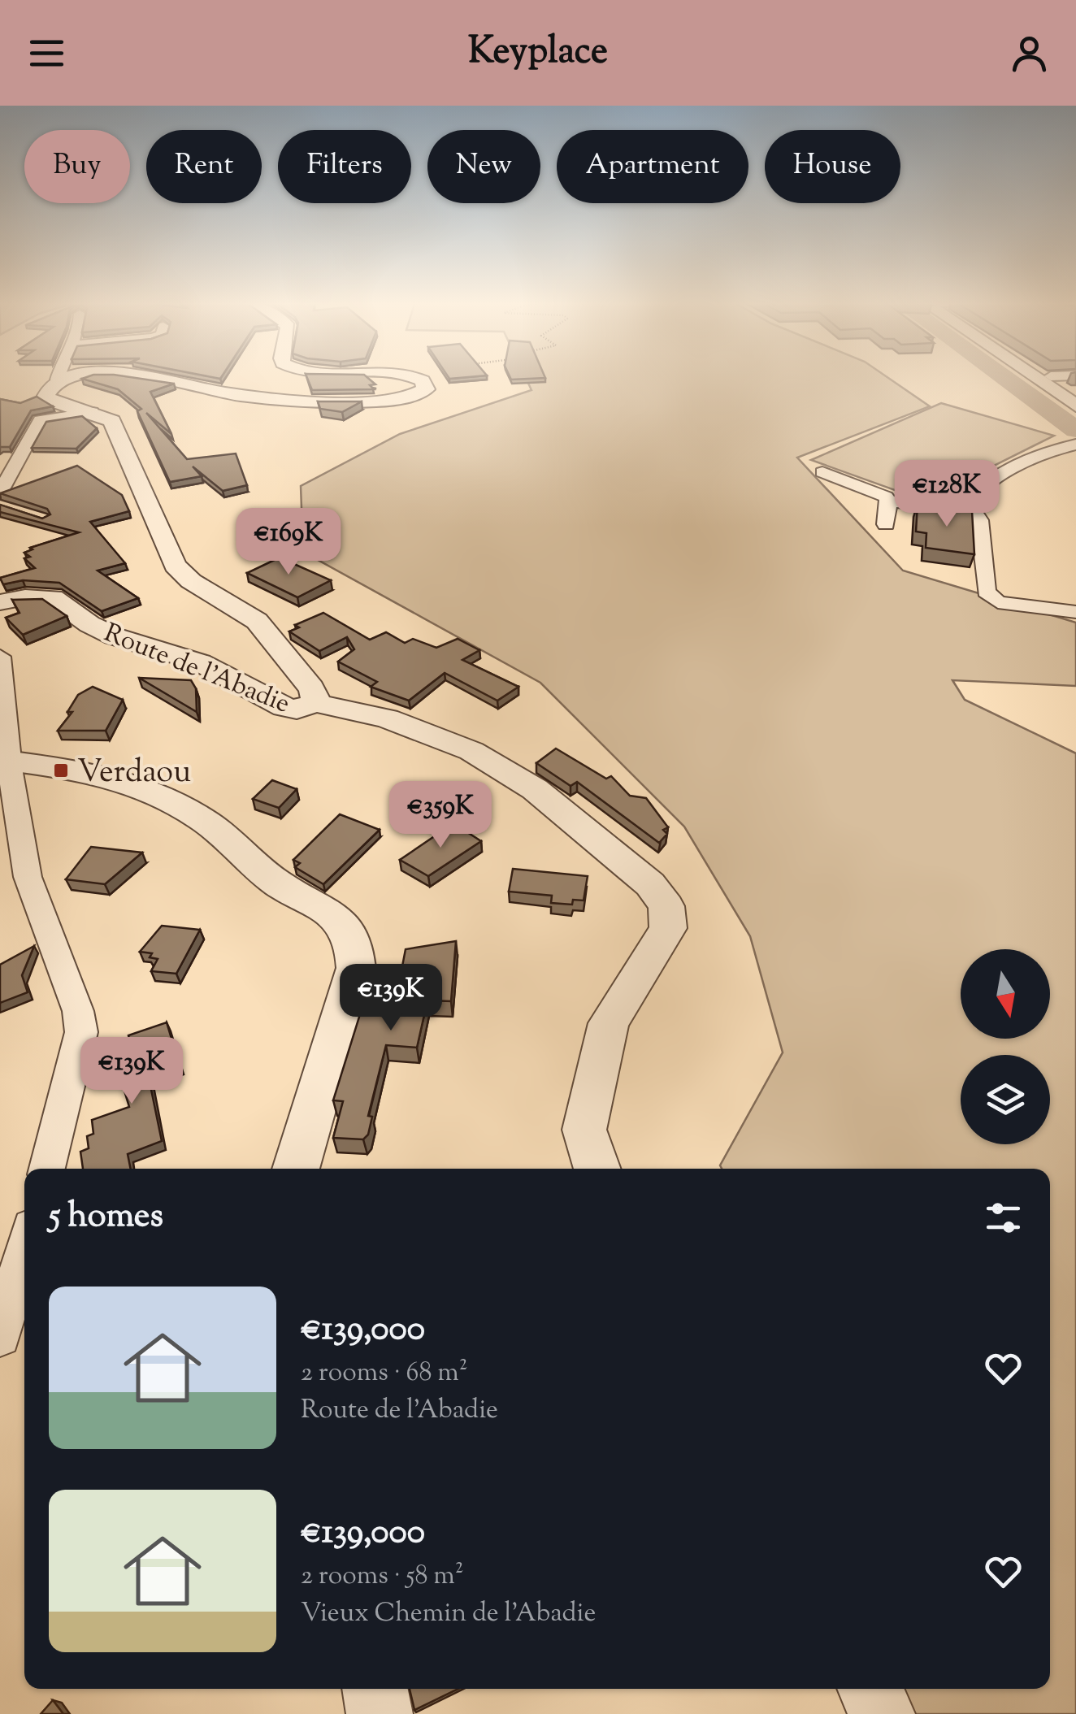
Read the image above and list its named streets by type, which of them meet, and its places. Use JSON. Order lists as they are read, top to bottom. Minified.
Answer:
{"streets":{"street":["Route de l'Abadie"]},"places":{"transit":["Verdaou"]},"north":"bottom","page":{"header":"Keyplace","chip":["Buy","Rent","Filters","New","Apartment","House"],"price":["€128K","€169K","€359K","€139K","€139K"],"heading":"5 homes","list":[{"name":"€139,000","note":"2 rooms · 68 m² · Route de l'Abadie"},{"name":"€139,000","note":"2 rooms · 58 m² · Vieux Chemin de l'Abadie"}]}}
